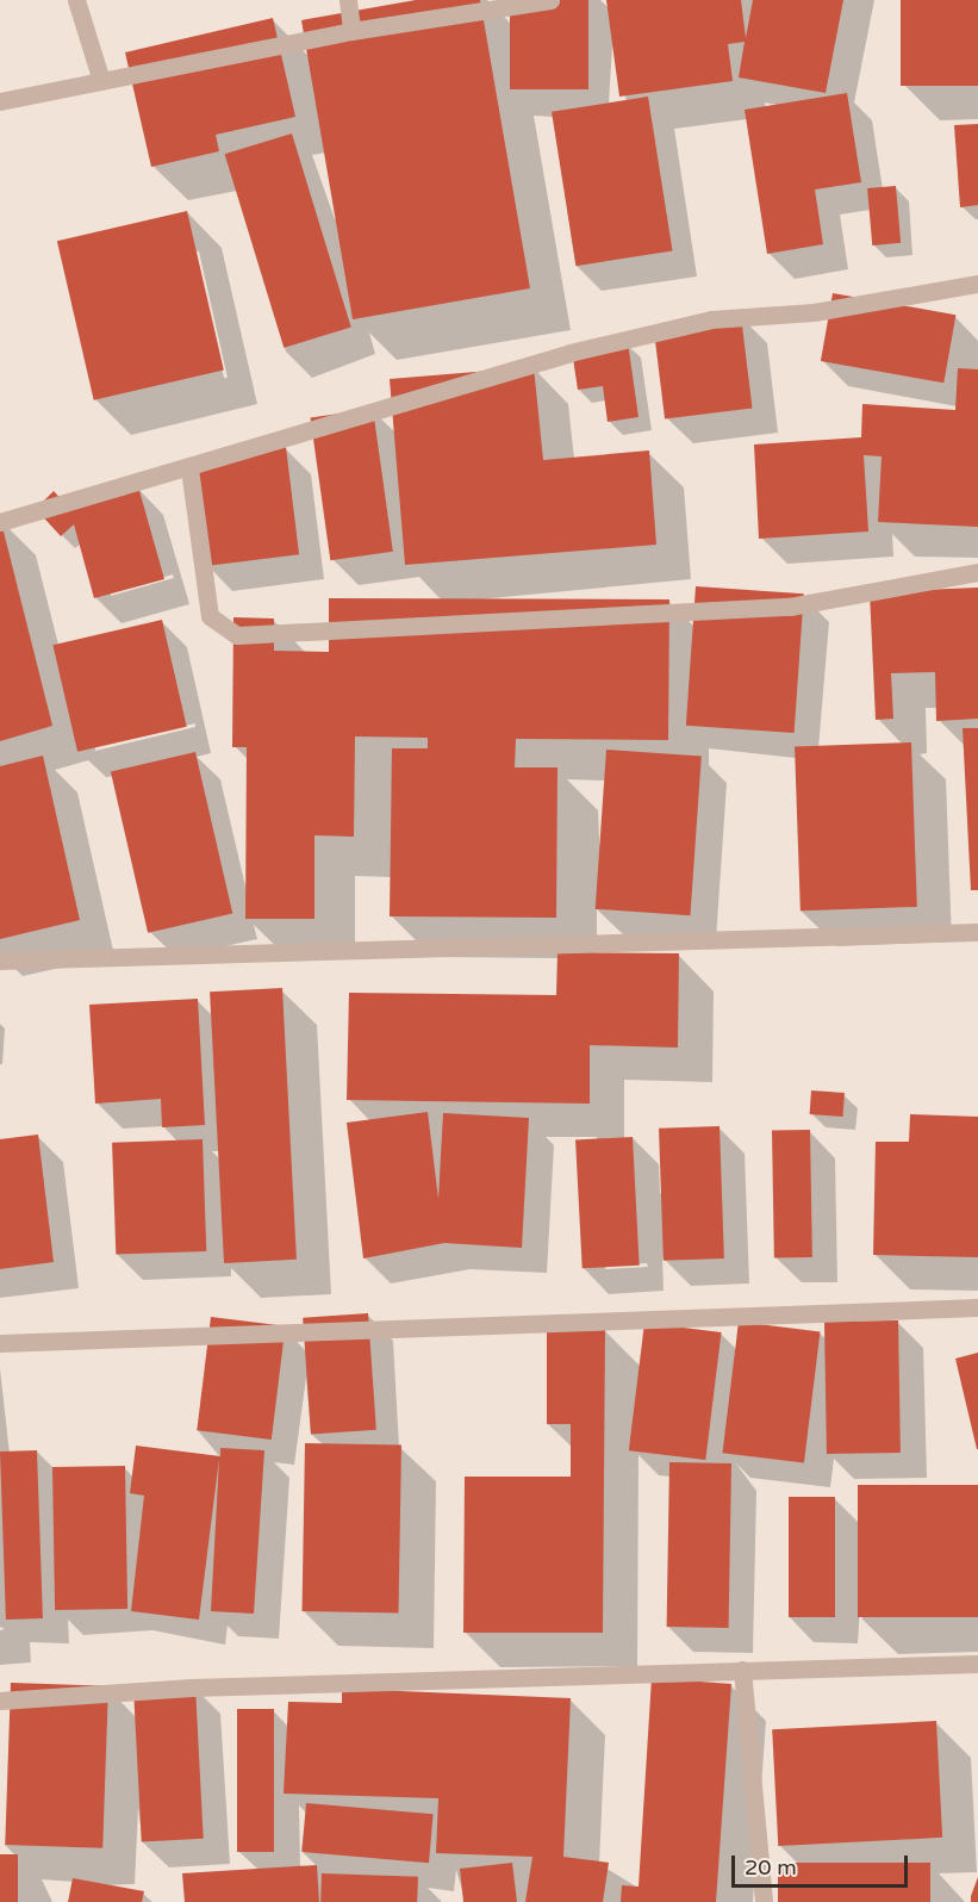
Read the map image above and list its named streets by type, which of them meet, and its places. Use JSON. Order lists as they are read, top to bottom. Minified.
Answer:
{"scale_bar":"20 m"}
